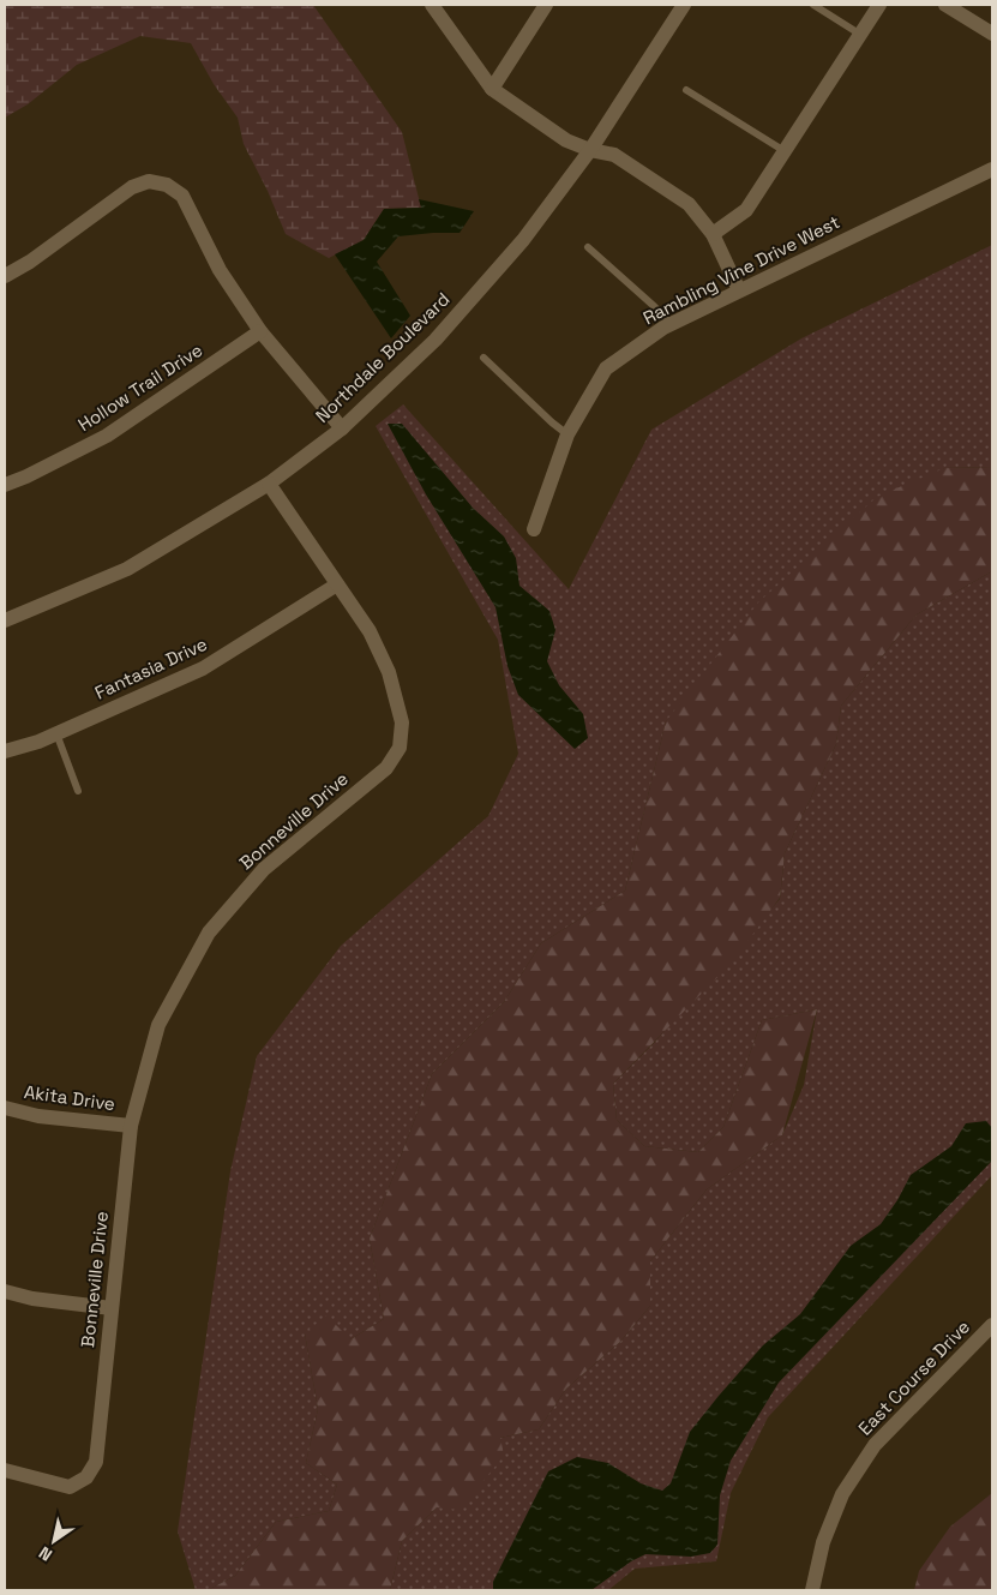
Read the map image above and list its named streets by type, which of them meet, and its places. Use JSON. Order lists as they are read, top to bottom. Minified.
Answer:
{"streets":{"street":["Rambling Vine Drive West","Northdale Boulevard","Hollow Trail Drive","Fantasia Drive","Bonneville Drive","Akita Drive","East Course Drive"]},"crossings":[["Northdale Boulevard","Bonneville Drive"],["Fantasia Drive","Bonneville Drive"],["Bonneville Drive","Akita Drive"]],"north":"bottom left"}
